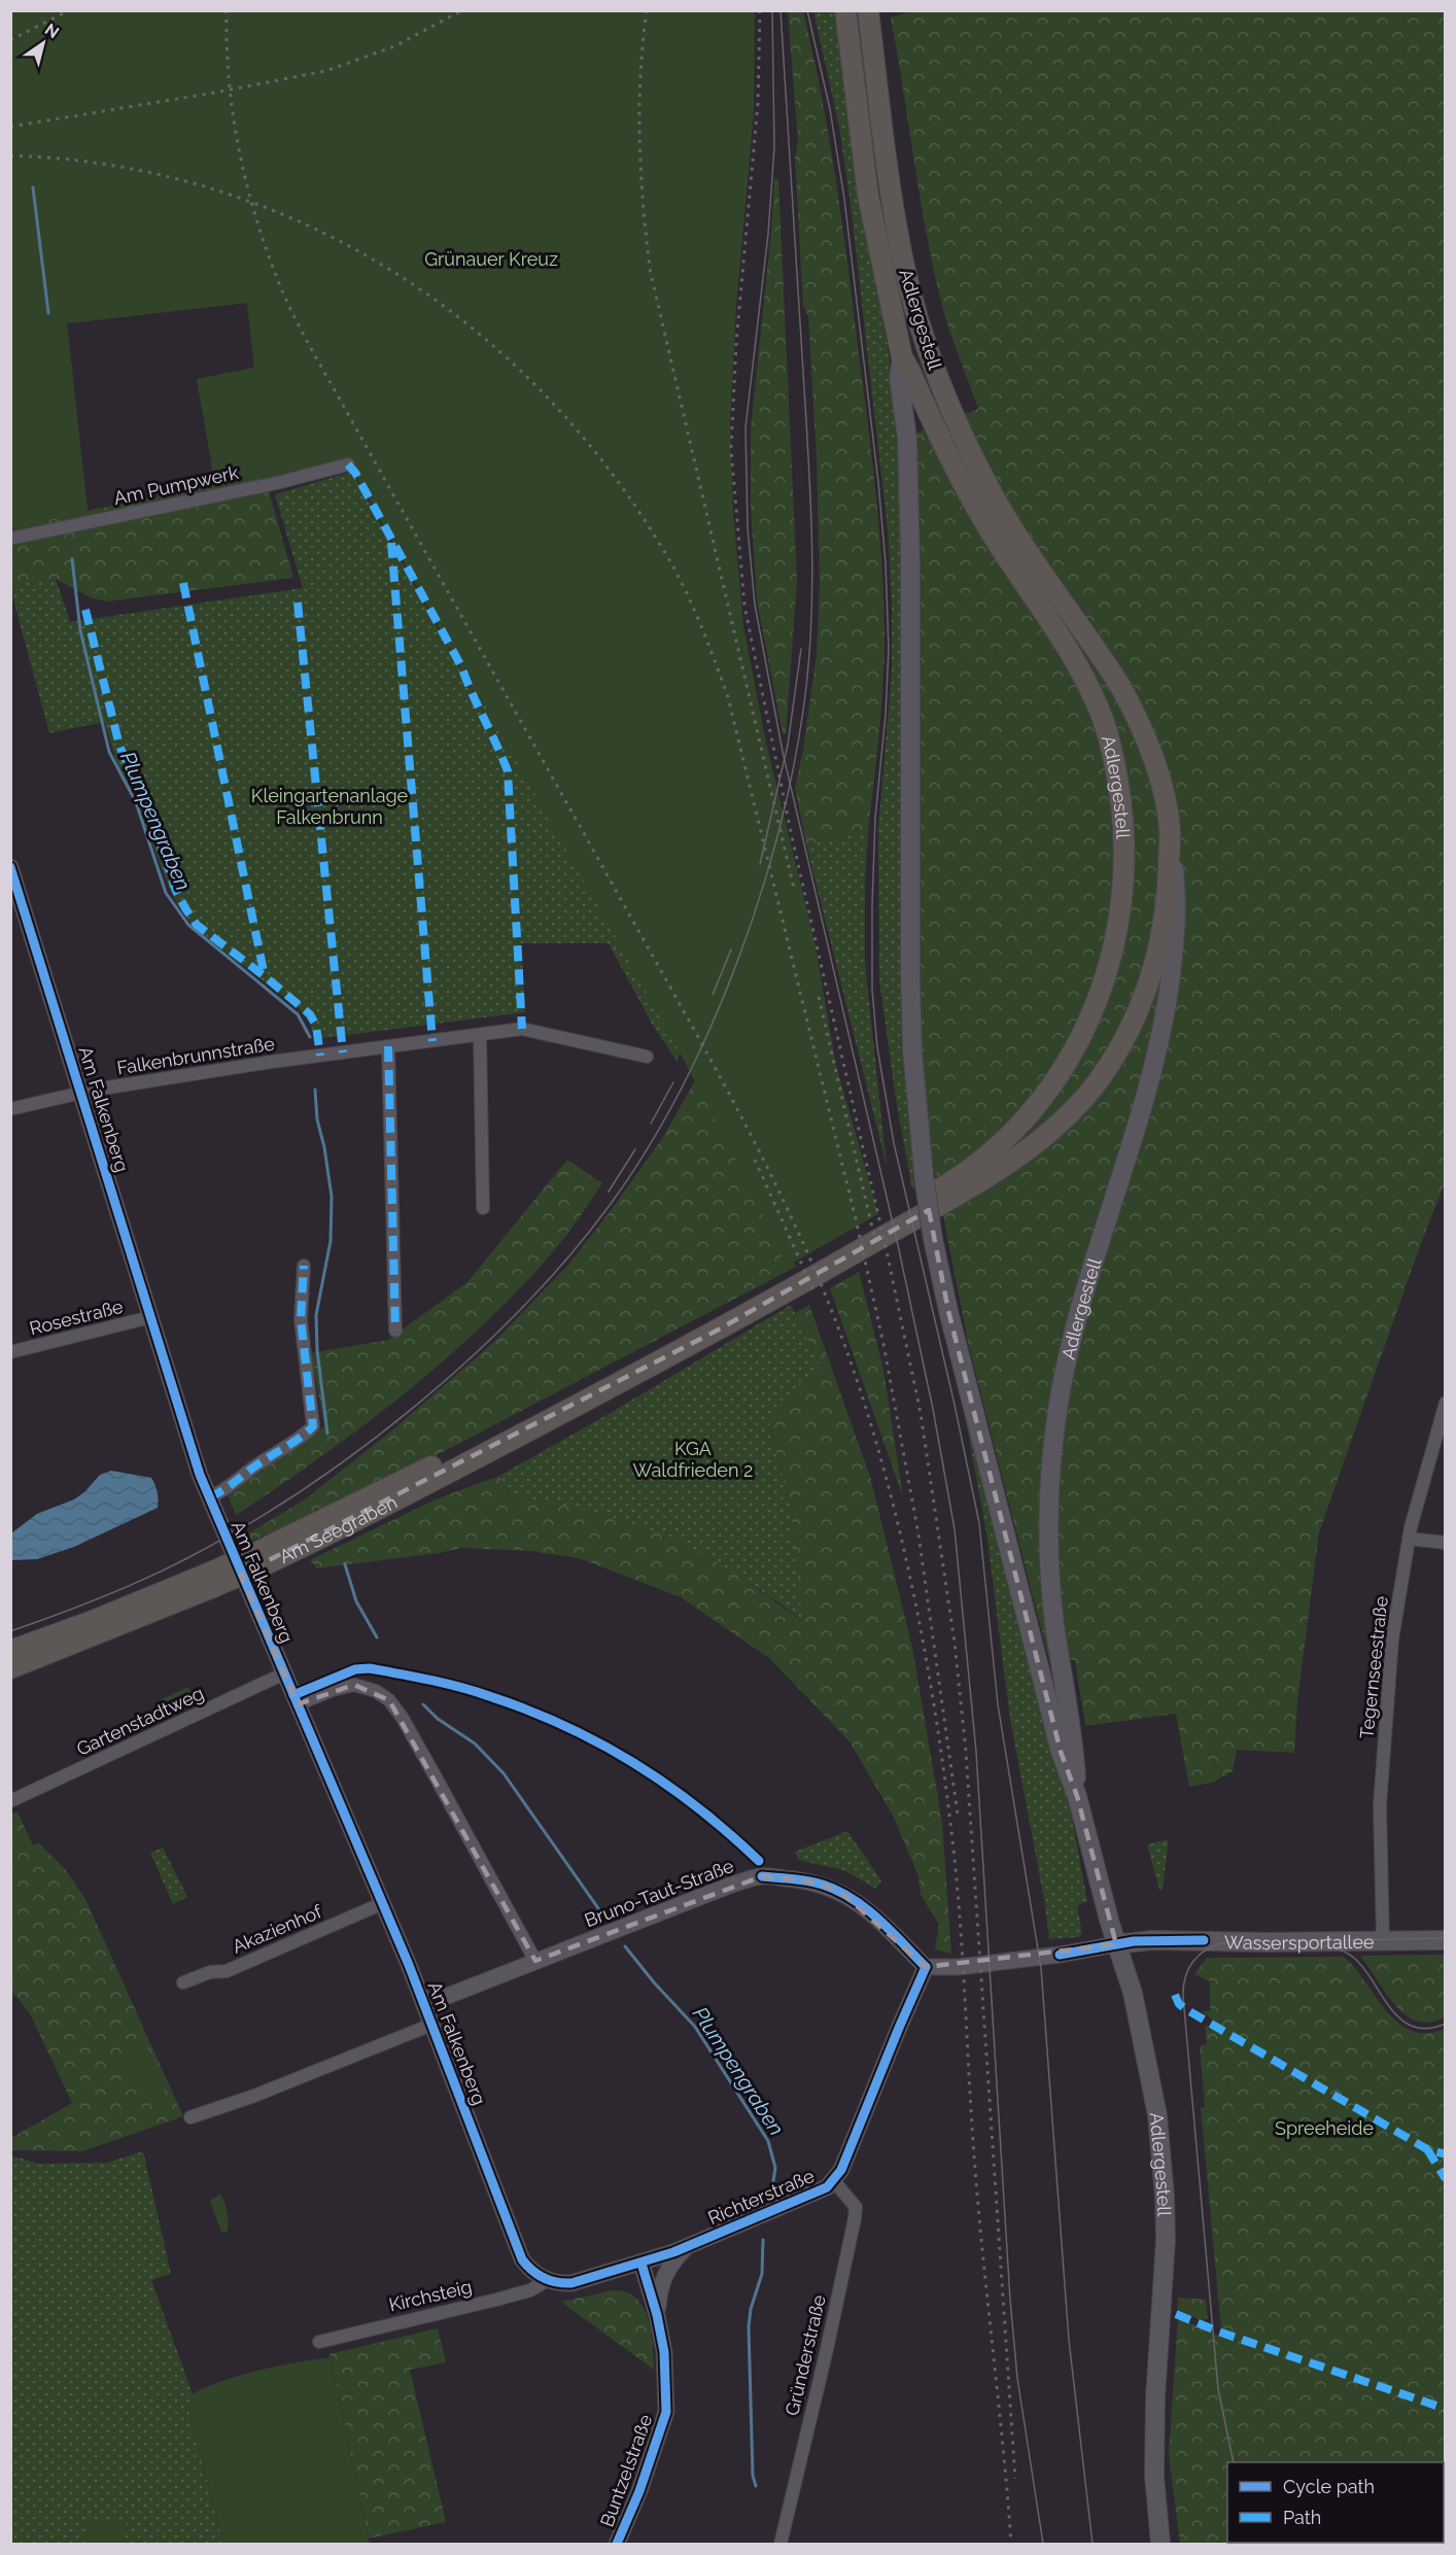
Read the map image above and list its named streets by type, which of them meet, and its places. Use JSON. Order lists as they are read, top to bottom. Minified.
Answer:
{"streets":{"main road":["Adlergestell","Am Seegraben","Wassersportallee"],"street":["Am Pumpwerk","Falkenbrunnstraße","Am Falkenberg","Rosestraße","Tegernseestraße","Gartenstadtweg","Bruno-Taut-Straße","Akazienhof","Richterstraße","Kirchsteig","Gründerstraße","Buntzelstraße"]},"crossings":[["Adlergestell","Am Seegraben"],["Adlergestell","Wassersportallee"],["Falkenbrunnstraße","Am Falkenberg"],["Am Falkenberg","Rosestraße"],["Am Falkenberg","Gartenstadtweg"],["Am Falkenberg","Bruno-Taut-Straße"],["Am Falkenberg","Akazienhof"],["Am Falkenberg","Richterstraße"],["Am Falkenberg","Kirchsteig"],["Tegernseestraße","Wassersportallee"],["Bruno-Taut-Straße","Richterstraße"],["Richterstraße","Kirchsteig"],["Richterstraße","Gründerstraße"],["Richterstraße","Buntzelstraße"]],"water":["Plumpengraben"],"parks":["Grünauer Kreuz","Kleingartenanlage Falkenbrunn","KGA Waldfrieden 2","Spreeheide"],"legend":["Cycle path","Path"],"north":"top right"}
